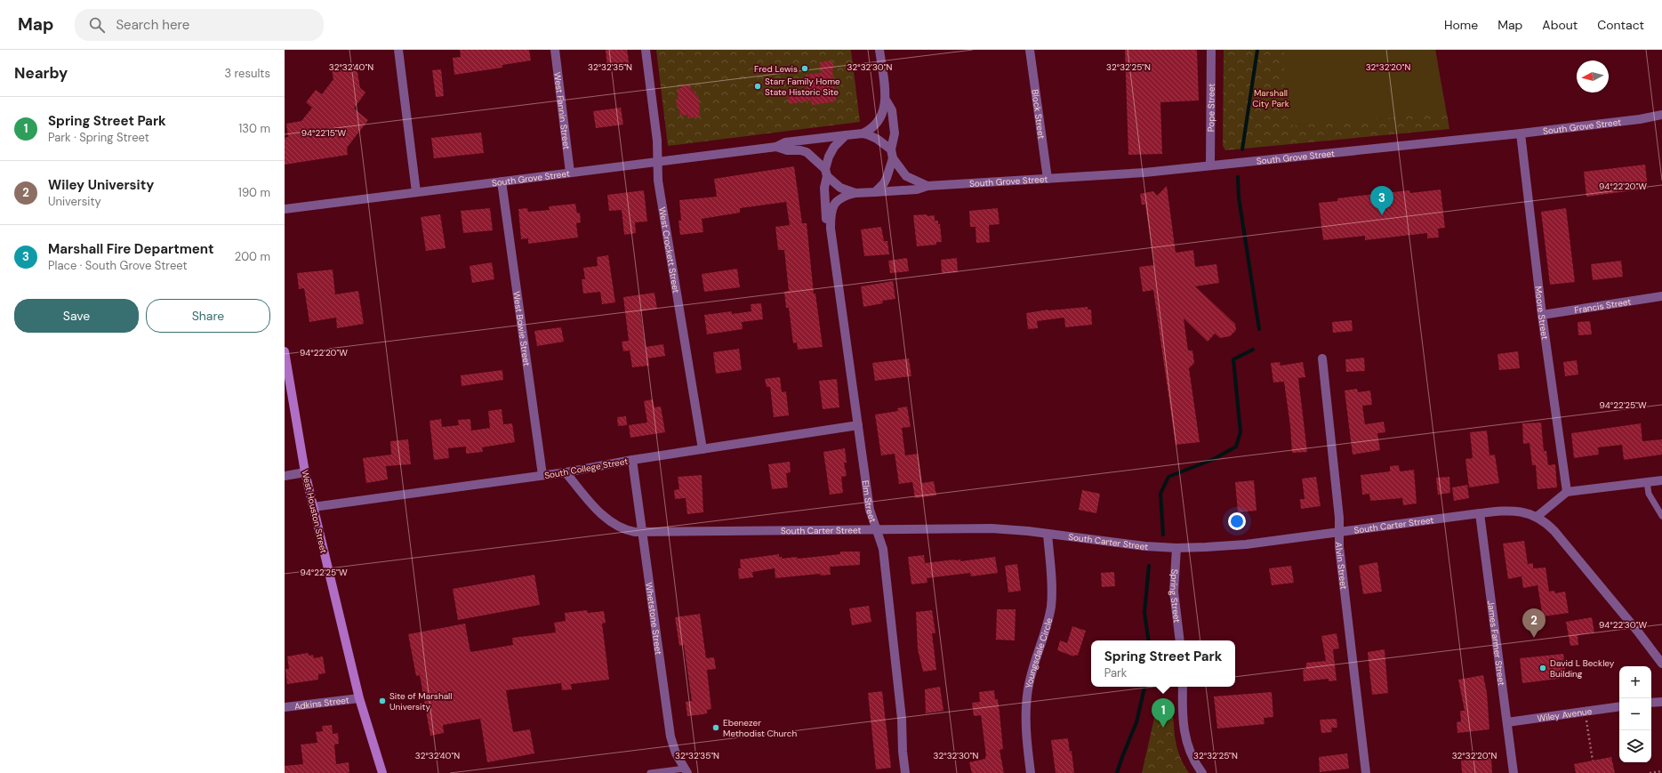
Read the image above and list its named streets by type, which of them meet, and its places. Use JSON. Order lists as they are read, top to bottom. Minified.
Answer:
{"streets":{"main road":["West Houston Street"],"street":["Pope Street","West Fannin Street","Block Street","South Grove Street","West Crockett Street","Francis Street","Moore Street","West Bowie Street","South College Street","Elm Street","South Carter Street","Alvin Street","Spring Street","Whetstone Street","James Farmer Street","Youngsdale Circle","Adkins Street","Wiley Avenue"]},"crossings":[["Pope Street","South Grove Street"],["West Fannin Street","South Grove Street"],["Block Street","South Grove Street"],["South Grove Street","West Crockett Street"],["South Grove Street","Moore Street"],["South Grove Street","West Bowie Street"],["South Grove Street","Elm Street"],["West Crockett Street","South College Street"],["Francis Street","Moore Street"],["West Bowie Street","South College Street"],["South College Street","Elm Street"],["South College Street","West Houston Street"],["South College Street","South Carter Street"],["South College Street","Whetstone Street"],["Elm Street","South Carter Street"],["West Houston Street","Adkins Street"],["South Carter Street","Alvin Street"],["South Carter Street","Spring Street"],["South Carter Street","Whetstone Street"],["South Carter Street","James Farmer Street"],["South Carter Street","Youngsdale Circle"],["James Farmer Street","Wiley Avenue"]],"parks":["Marshall City Park"],"places":["Fred Lewis","Starr Family Home State Historic Site","David L Beckley Building","Site of Marshall University","Ebenezer Methodist Church"],"north":"left","page":{"header":"Map","search":"Search here","nav":["Home","Map","About","Contact"],"heading":["Nearby","3 results"],"list":[{"mark":"1","name":"Spring Street Park","note":"Park · Spring Street","value":"130 m"},{"mark":"2","name":"Wiley University","note":"University","value":"190 m"},{"mark":"3","name":"Marshall Fire Department","note":"Place · South Grove Street","value":"200 m"}],"pins":["3","2","1"],"buttons":["Save","Share"],"popup":["Spring Street Park","Park"],"map_buttons":["+","−"]},"coordinates":["32°32'40\"N","32°32'35\"N","32°32'30\"N","32°32'25\"N","32°32'20\"N","94°22'15\"W","94°22'20\"W","94°22'25\"W","94°22'30\"W"]}
